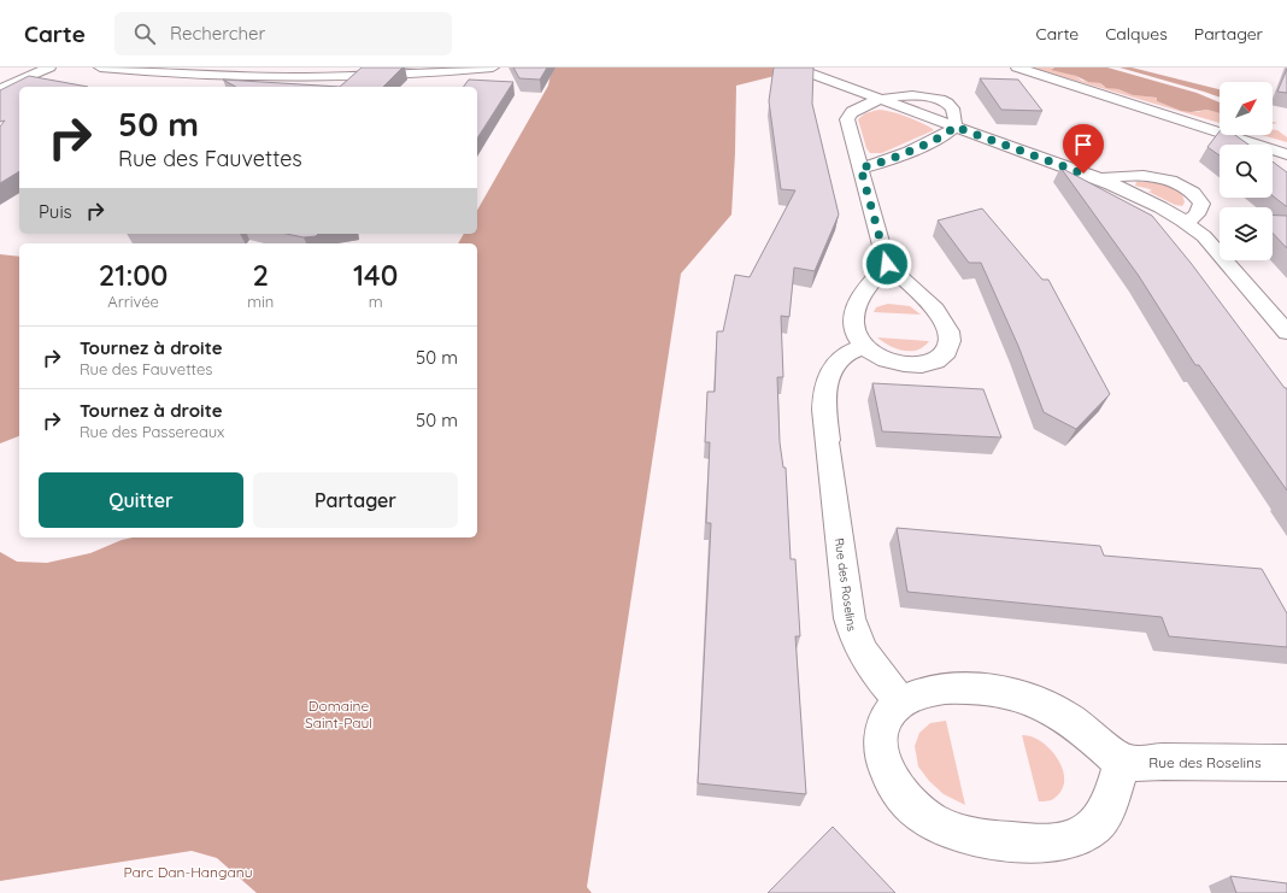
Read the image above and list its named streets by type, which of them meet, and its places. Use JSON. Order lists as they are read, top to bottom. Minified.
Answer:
{"streets":{"street":["Rue des Roselins"]},"parks":["Domaine Saint-Paul","Parc Dan-Hanganu"],"north":"top right","page":{"header":"Carte","search":"Rechercher","nav":["Carte","Calques","Partager"],"turn":["50 m","Rue des Fauvettes"],"then":"Puis","eta":["21:00","Arrivée","2","min","140","m"],"list":[{"name":"Tournez à droite","note":"Rue des Fauvettes","value":"50 m"},{"name":"Tournez à droite","note":"Rue des Passereaux","value":"50 m"}],"buttons":["Quitter","Partager"]}}
